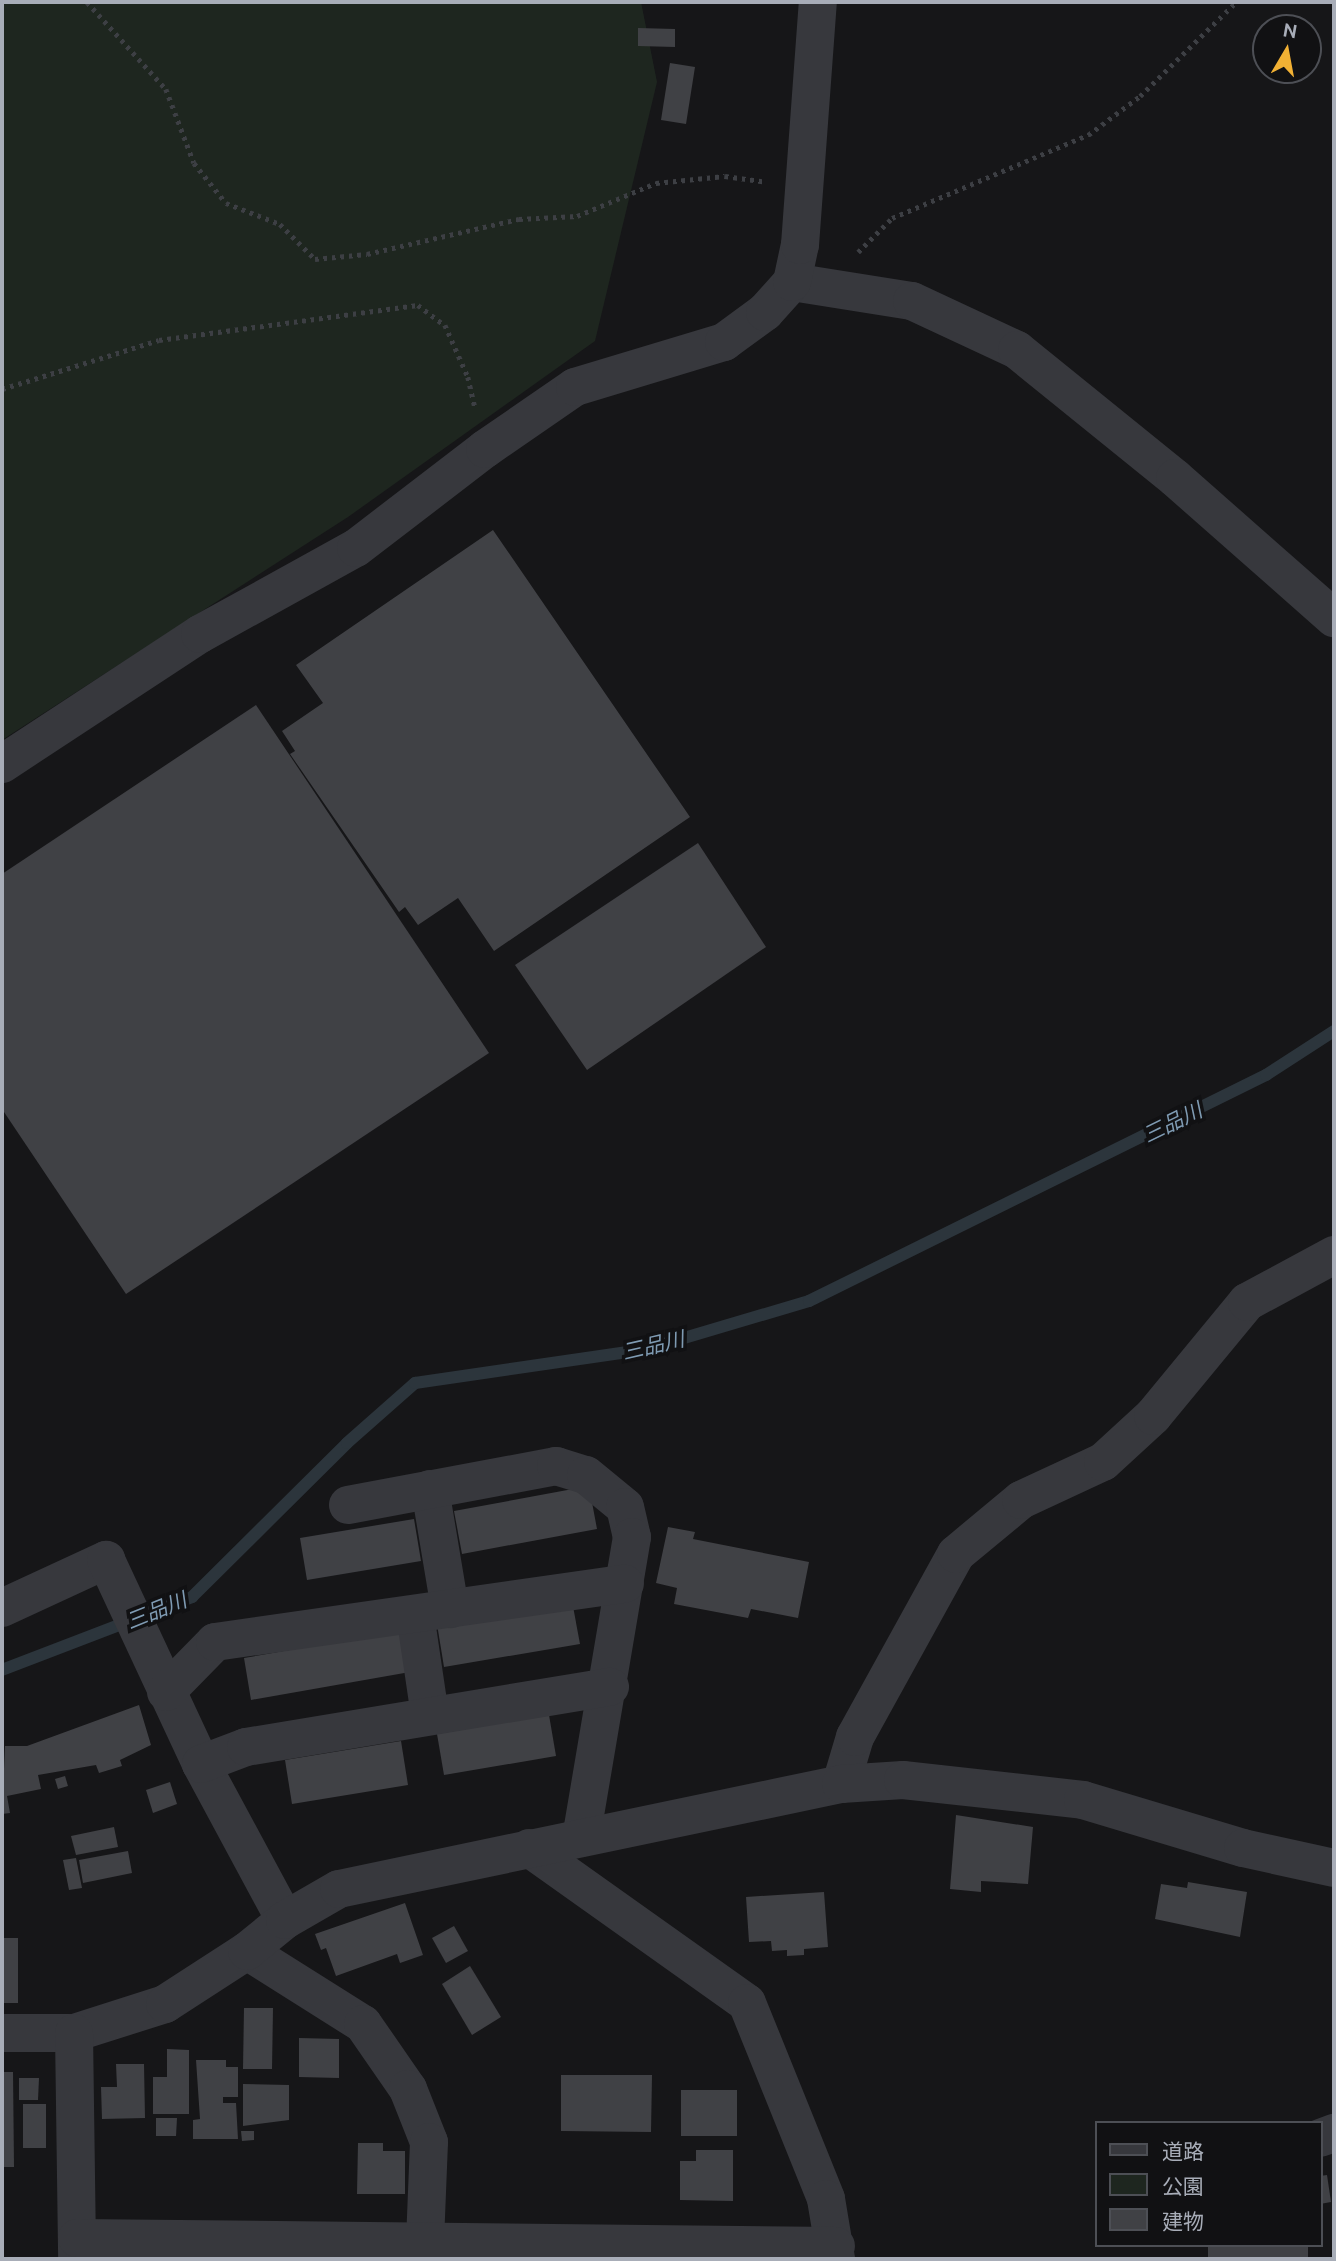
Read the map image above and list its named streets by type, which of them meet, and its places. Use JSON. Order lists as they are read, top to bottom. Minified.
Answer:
{"water":["三品川"],"legend":["道路","公園","建物"],"north":"top"}
